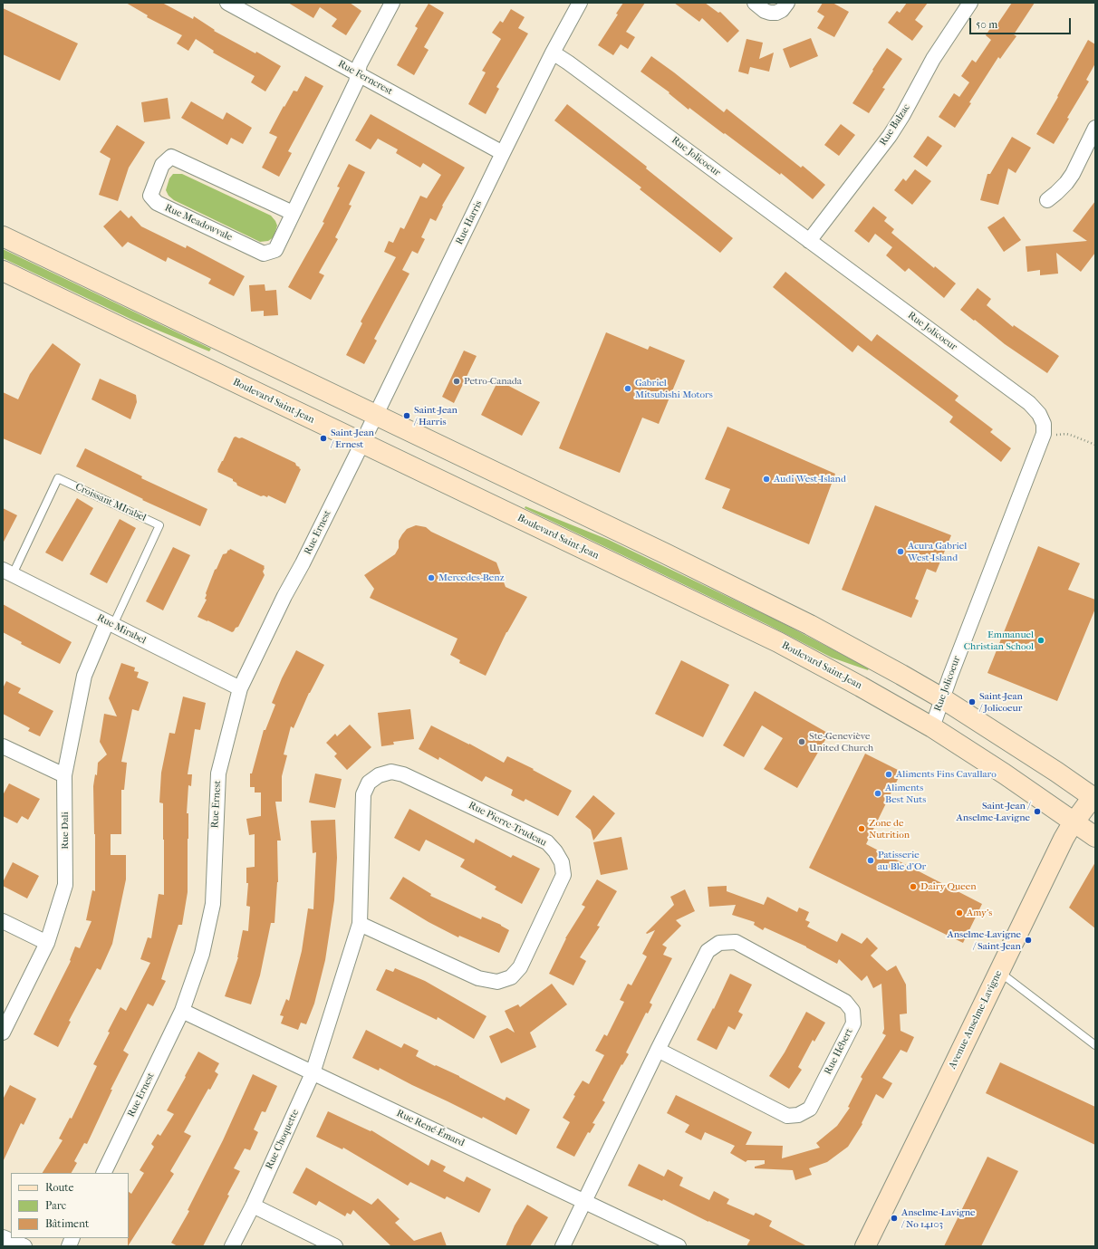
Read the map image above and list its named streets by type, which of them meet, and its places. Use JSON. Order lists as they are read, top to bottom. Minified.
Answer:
{"streets":{"main road":["Boulevard Saint-Jean","Avenue Anselme-Lavigne"],"street":["Rue Ferncrest","Rue Balzac","Rue Jolicoeur","Rue Meadowvale","Rue Harris","Rue Ernest","Rue Mirabel","Rue Pierre-Trudeau","Rue Dali","Rue Hébert","Rue René-Émard","Rue Choquette"],"lane":["Croissant MIrabel"]},"crossings":[["Rue Ferncrest","Rue Meadowvale"],["Rue Ferncrest","Rue Harris"],["Rue Balzac","Rue Jolicoeur"],["Rue Jolicoeur","Rue Harris"],["Rue Jolicoeur","Boulevard Saint-Jean"],["Rue Harris","Boulevard Saint-Jean"],["Rue Harris","Rue Ernest"],["Boulevard Saint-Jean","Rue Ernest"],["Boulevard Saint-Jean","Avenue Anselme-Lavigne"],["Croissant MIrabel","Rue Mirabel"],["Croissant MIrabel","Rue Dali"],["Rue Ernest","Rue Mirabel"],["Rue Ernest","Rue René-Émard"],["Rue Mirabel","Rue Dali"],["Rue Pierre-Trudeau","Rue René-Émard"],["Rue Pierre-Trudeau","Rue Choquette"],["Rue Hébert","Rue René-Émard"],["Rue René-Émard","Rue Choquette"]],"places":["Petro-Canada","Gabriel Mitsubishi Motors","Saint-Jean / Harris","Saint-Jean / Ernest","Audi West-Island","Acura Gabriel West-Island","Mercedes-Benz","Emmanuel Christian School","Saint-Jean / Jolicoeur","Ste-Geneviève United Church","Aliments Fins Cavallaro","Aliments Best Nuts","Saint-Jean / Anselme-Lavigne","Zone de Nutrition","Patisserie au Ble d'Or","Dairy Queen","Amy's","Anselme-Lavigne / Saint-Jean","Anselme-Lavigne / No 14103"],"legend":["Route","Parc","Bâtiment"],"scale_bar":"50 m"}
